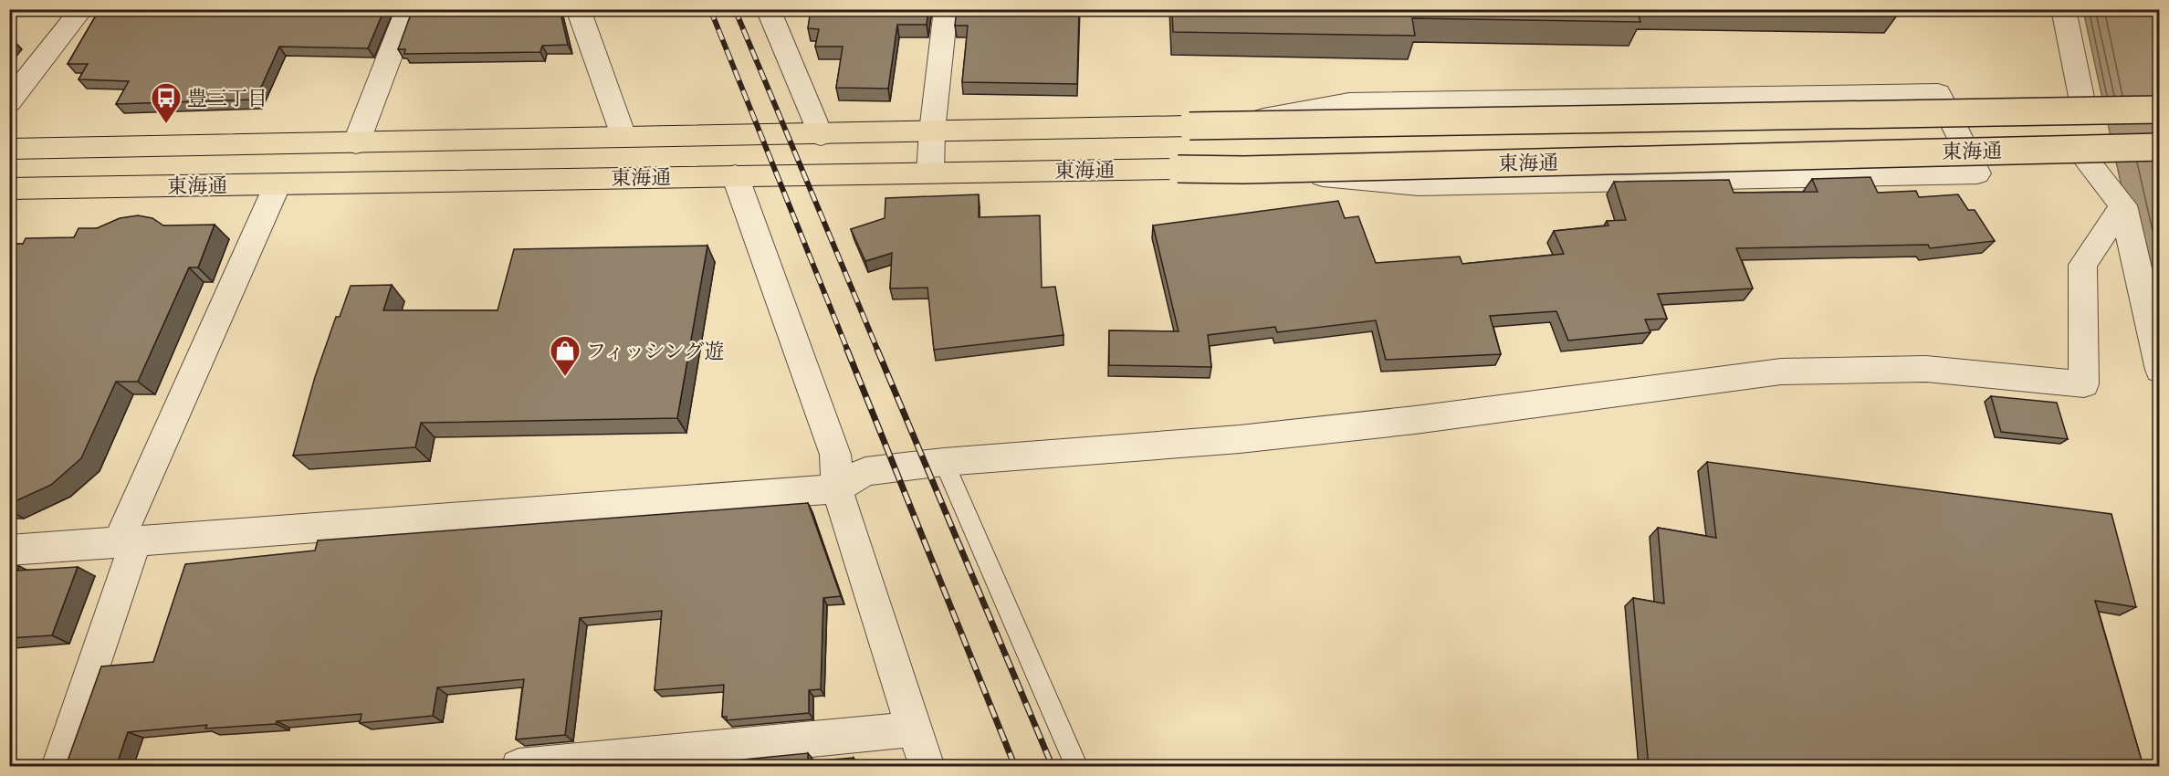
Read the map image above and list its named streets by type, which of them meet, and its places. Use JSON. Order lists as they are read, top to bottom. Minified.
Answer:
{"streets":{"main road":["東海通"]},"places":{"bus stop":["豊三丁目"],"shop":["フィッシング遊"]}}
